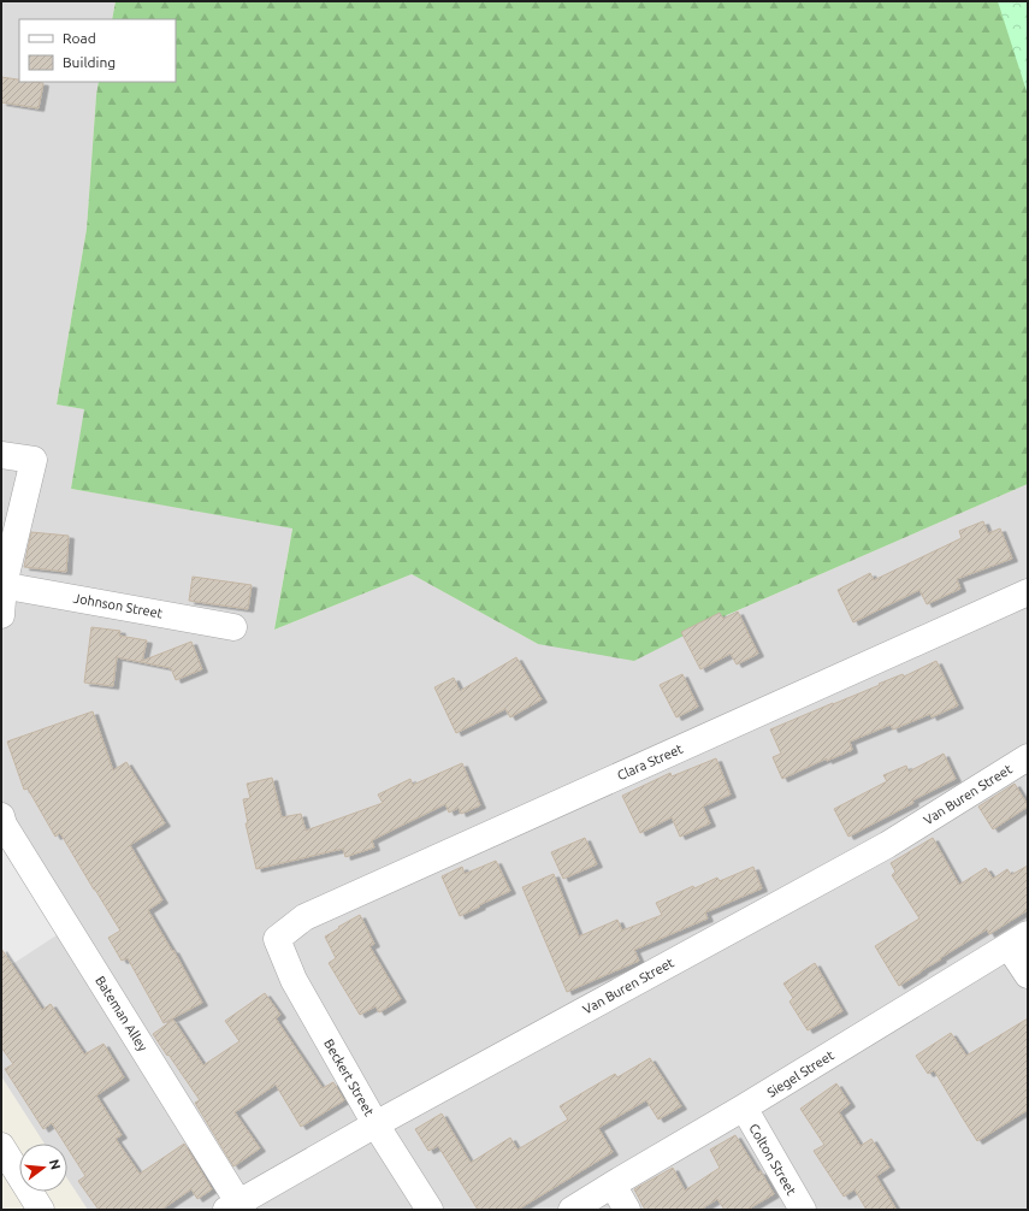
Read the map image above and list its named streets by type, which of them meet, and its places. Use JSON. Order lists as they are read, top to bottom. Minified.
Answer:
{"streets":{"street":["Johnson Street","Clara Street","Van Buren Street","Bateman Alley","Siegel Street","Beckert Street","Colton Street"]},"crossings":[["Clara Street","Beckert Street"],["Van Buren Street","Bateman Alley"],["Van Buren Street","Beckert Street"],["Siegel Street","Colton Street"]],"legend":["Road","Building"],"north":"right"}
